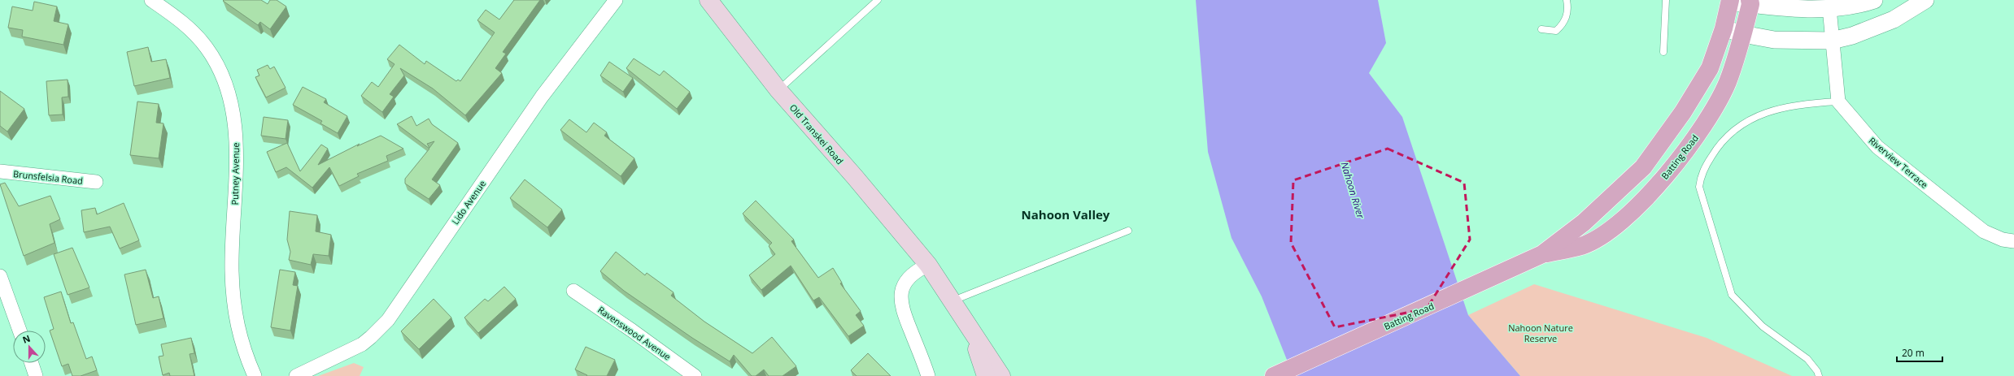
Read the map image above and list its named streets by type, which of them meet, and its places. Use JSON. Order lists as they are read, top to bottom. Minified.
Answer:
{"streets":{"main road":["Old Transkei Road","Batting Road"],"street":["Riverview Terrace","Putney Avenue","Brunsfelsia Road","Lido Avenue","Ravenswood Avenue"]},"districts":["Nahoon Valley"],"water":["Nahoon River"],"parks":["Nahoon Nature Reserve"],"scale_bar":"20 m","north":"top"}
